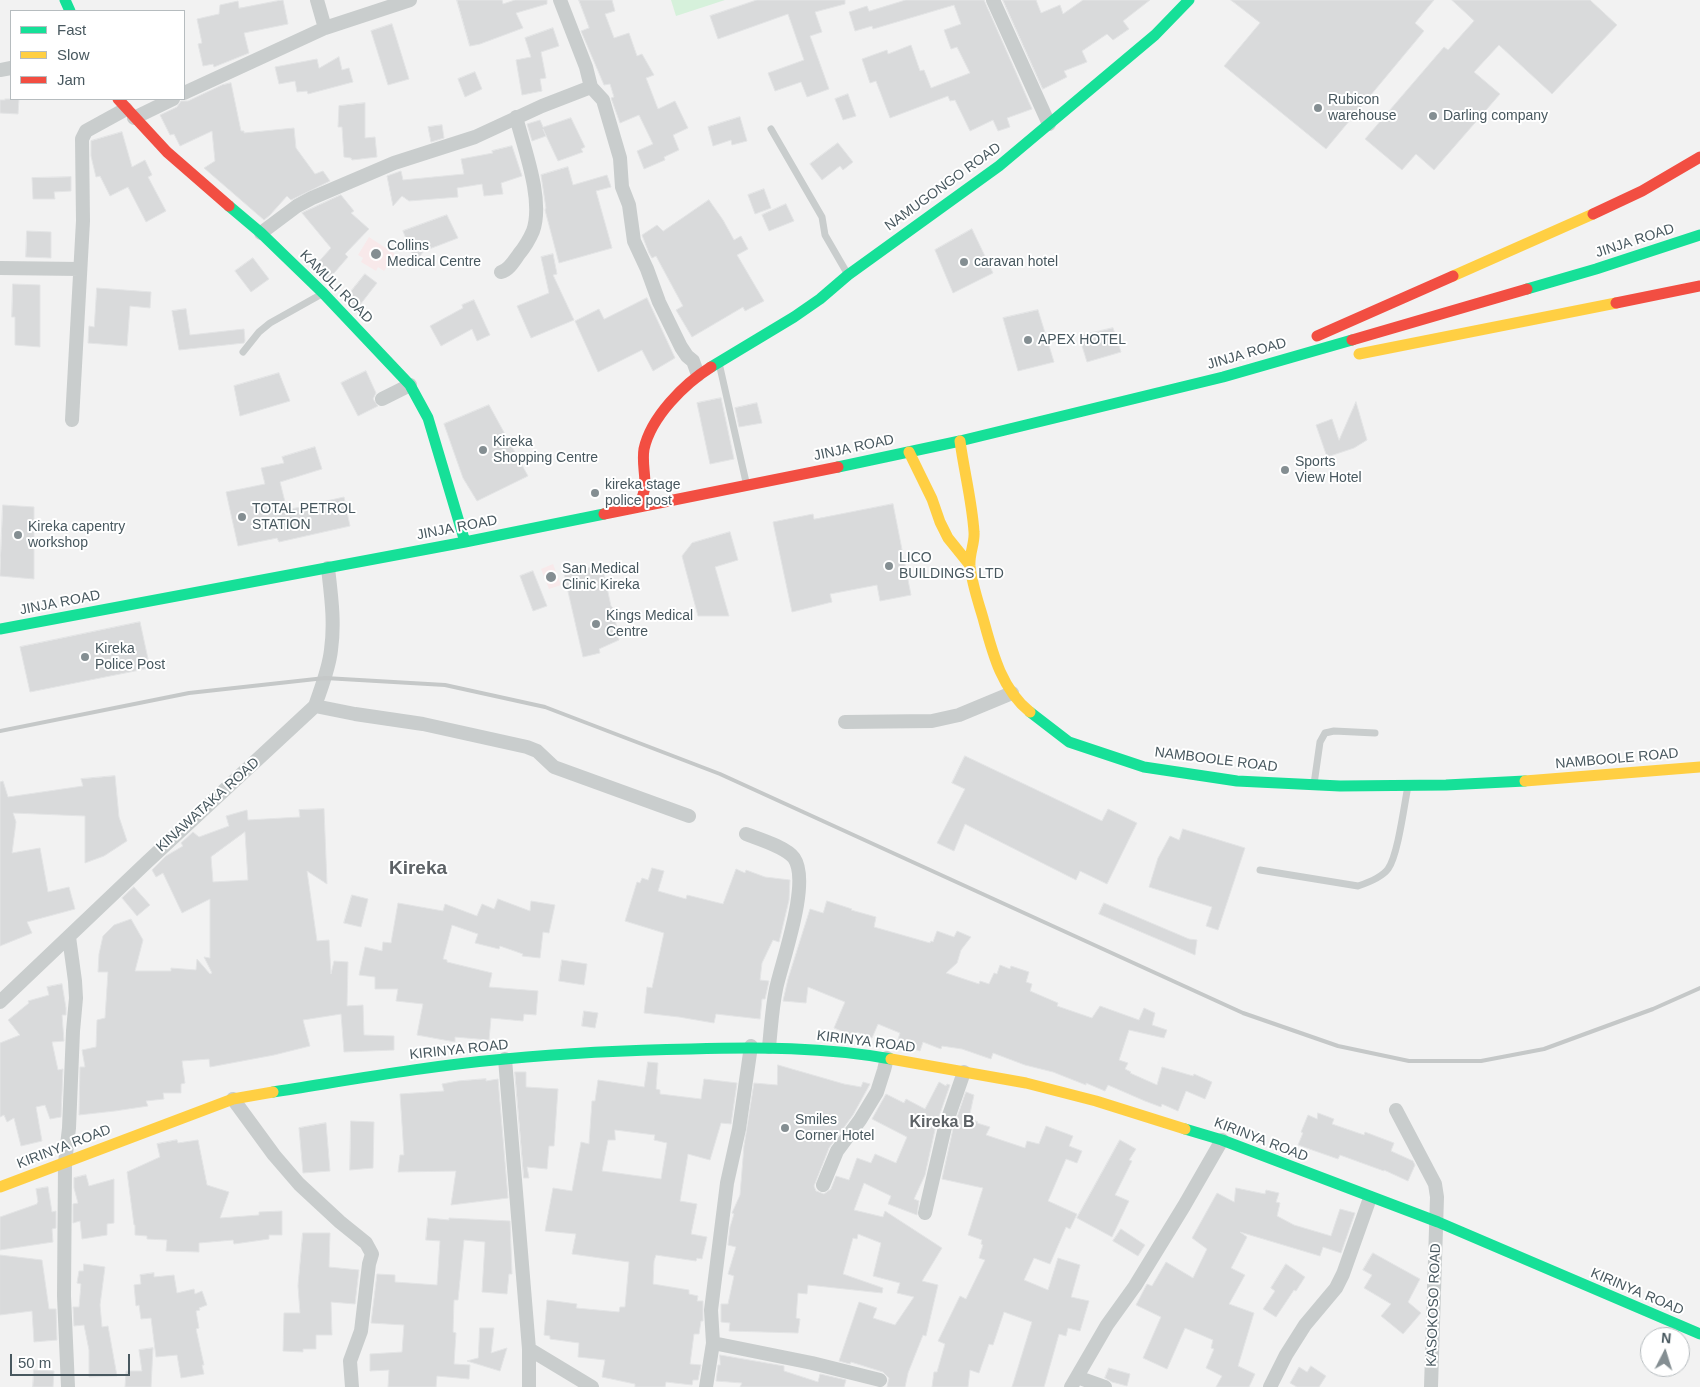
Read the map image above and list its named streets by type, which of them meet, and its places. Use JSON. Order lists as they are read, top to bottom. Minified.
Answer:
{"streets":{"main road":["NAMUGONGO ROAD","JINJA ROAD","KAMULI ROAD","NAMBOOLE ROAD","KIRINYA ROAD"],"street":["KINAWATAKA ROAD","KASOKOSO ROAD"]},"crossings":[["NAMUGONGO ROAD","JINJA ROAD"],["JINJA ROAD","KAMULI ROAD"],["JINJA ROAD","NAMBOOLE ROAD"],["JINJA ROAD","KINAWATAKA ROAD"],["KIRINYA ROAD","KASOKOSO ROAD"]],"districts":["Kireka","Kireka B"],"places":["Rubicon warehouse","Darling company","Collins Medical Centre","caravan hotel","APEX HOTEL","Kireka Shopping Centre","Sports View Hotel","kireka stage police post","TOTAL PETROL STATION","Kireka capentry workshop","LICO BUILDINGS LTD","San Medical Clinic Kireka","Kings Medical Centre","Kireka Police Post","Smiles Corner Hotel"],"legend":["Fast","Slow","Jam"],"scale_bar":"50 m","north":"top"}
